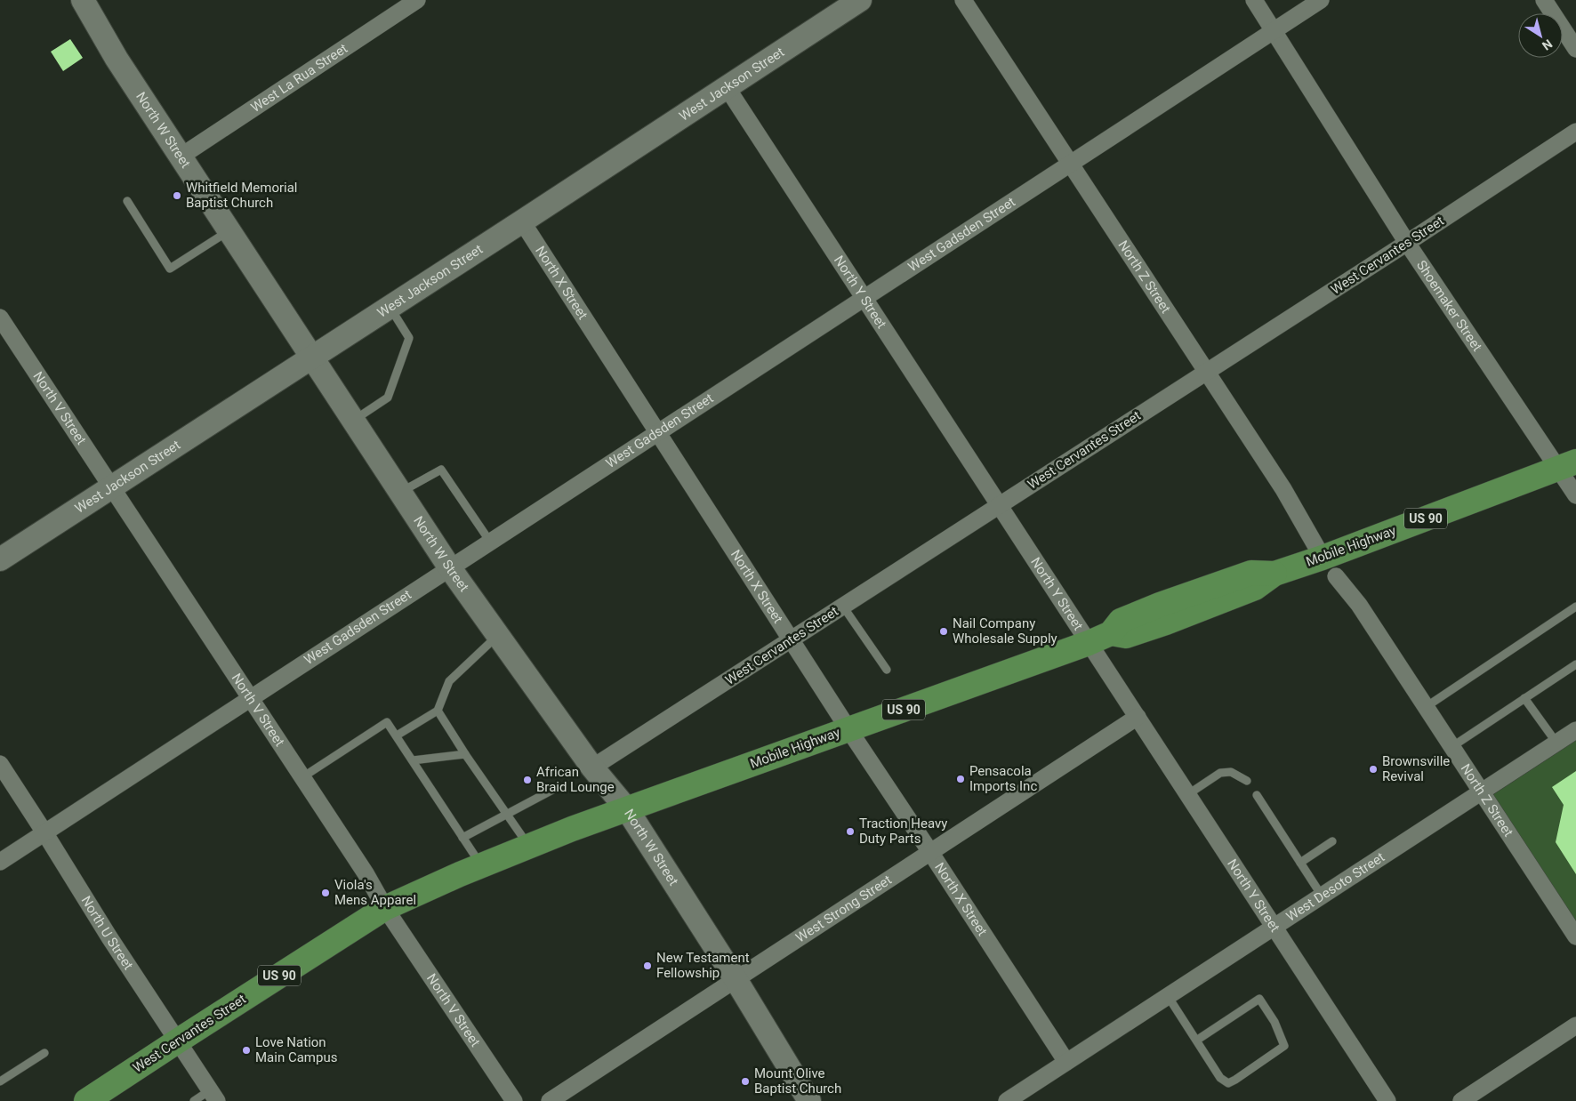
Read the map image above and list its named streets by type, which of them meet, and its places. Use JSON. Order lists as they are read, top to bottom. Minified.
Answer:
{"streets":{"main road":["West Jackson Street","North W Street","West Cervantes Street","US 90","Mobile Highway"],"street":["West La Rua Street","West Gadsden Street","North Z Street","North X Street","North Y Street","Shoemaker Street","North V Street","West Desoto Street","West Strong Street","North U Street"]},"crossings":[["West La Rua Street","North W Street"],["West Jackson Street","North W Street"],["West Jackson Street","North X Street"],["West Jackson Street","North Y Street"],["West Jackson Street","North V Street"],["North W Street","West Gadsden Street"],["North W Street","West Cervantes Street"],["North W Street","Mobile Highway"],["North W Street","West Strong Street"],["West Gadsden Street","North Z Street"],["West Gadsden Street","North X Street"],["West Gadsden Street","North Y Street"],["West Gadsden Street","Shoemaker Street"],["West Gadsden Street","North V Street"],["West Gadsden Street","North U Street"],["West Cervantes Street","North Z Street"],["West Cervantes Street","North X Street"],["West Cervantes Street","North Y Street"],["West Cervantes Street","Shoemaker Street"],["West Cervantes Street","North V Street"],["West Cervantes Street","Mobile Highway"],["West Cervantes Street","North U Street"],["North Z Street","Mobile Highway"],["North Z Street","West Desoto Street"],["North X Street","Mobile Highway"],["North X Street","West Desoto Street"],["North X Street","West Strong Street"],["North Y Street","Mobile Highway"],["North Y Street","West Desoto Street"],["North Y Street","West Strong Street"],["Shoemaker Street","Mobile Highway"]],"places":["Whitfield Memorial Baptist Church","Nail Company Wholesale Supply","Brownsville Revival","Pensacola Imports Inc","African Braid Lounge","Traction Heavy Duty Parts","Viola's Mens Apparel","New Testament Fellowship","Love Nation Main Campus","Mount Olive Baptist Church"],"north":"bottom right"}
